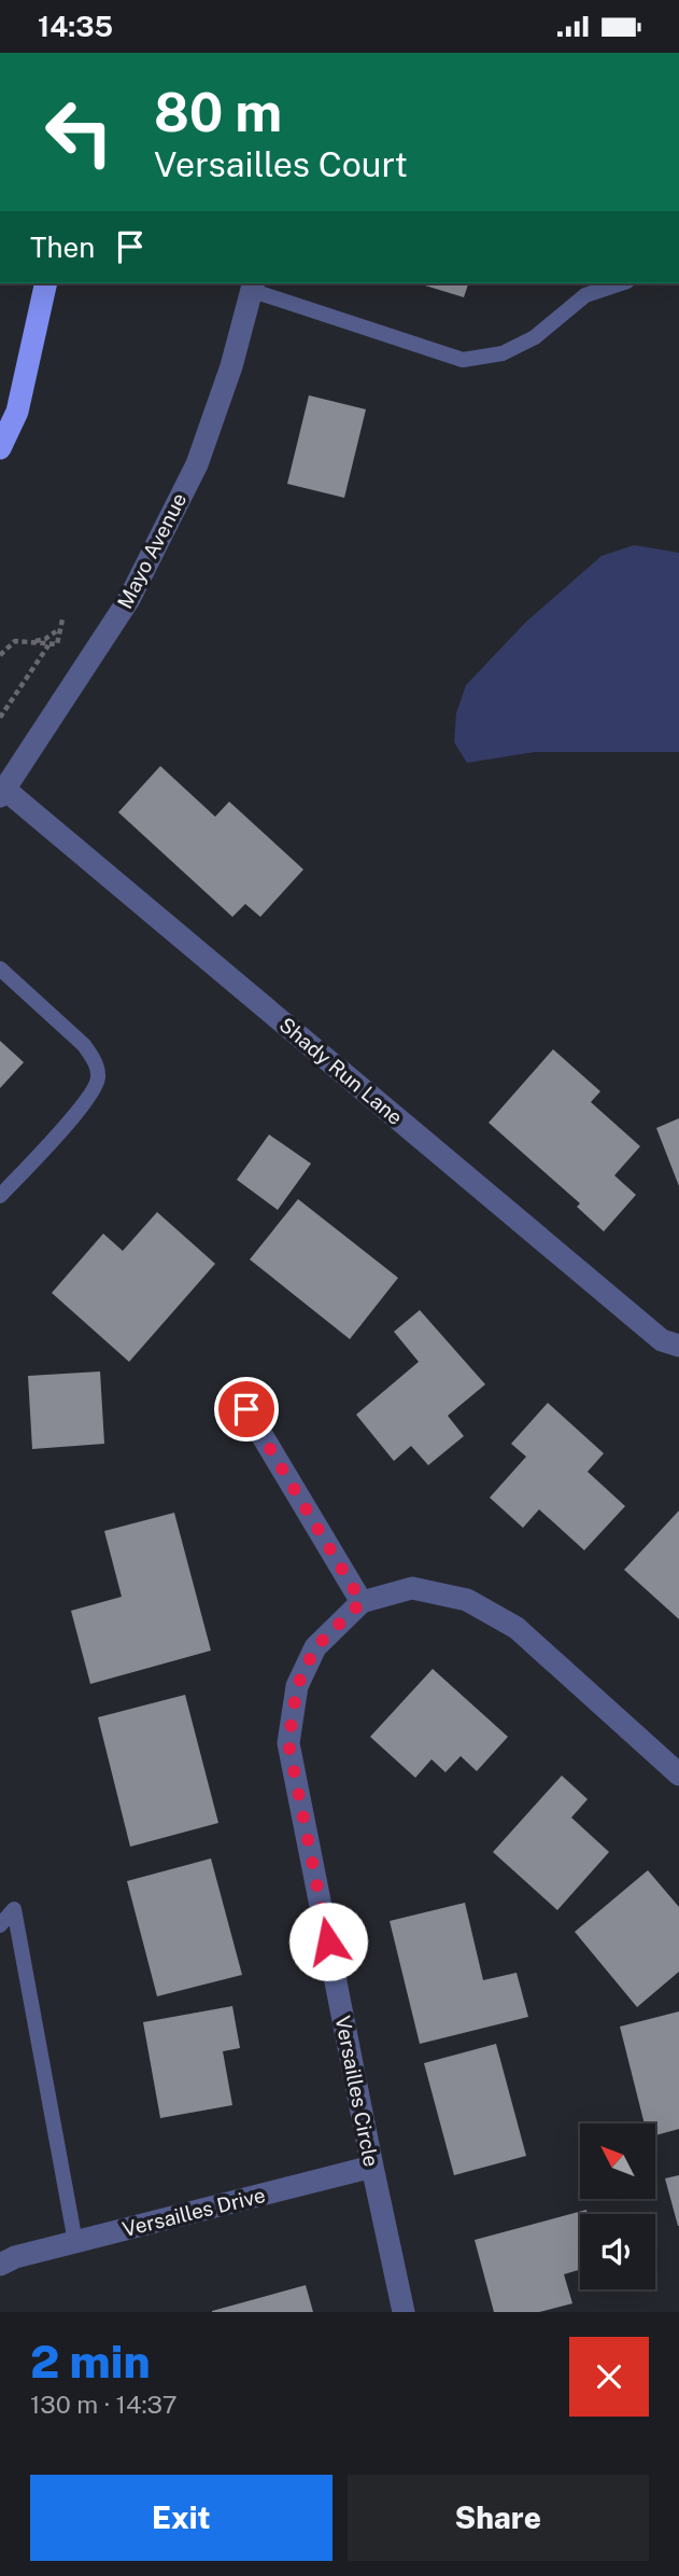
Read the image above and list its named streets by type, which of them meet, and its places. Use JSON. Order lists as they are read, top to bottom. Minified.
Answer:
{"streets":{"street":["Mayo Avenue","Shady Run Lane","Versailles Circle","Versailles Drive"]},"crossings":[["Mayo Avenue","Shady Run Lane"],["Versailles Circle","Versailles Drive"]],"north":"top left","page":{"status":"14:35","turn":["80 m","Versailles Court"],"then":"Then","heading":["2 min","130 m · 14:37"],"buttons":["Exit","Share"]}}
